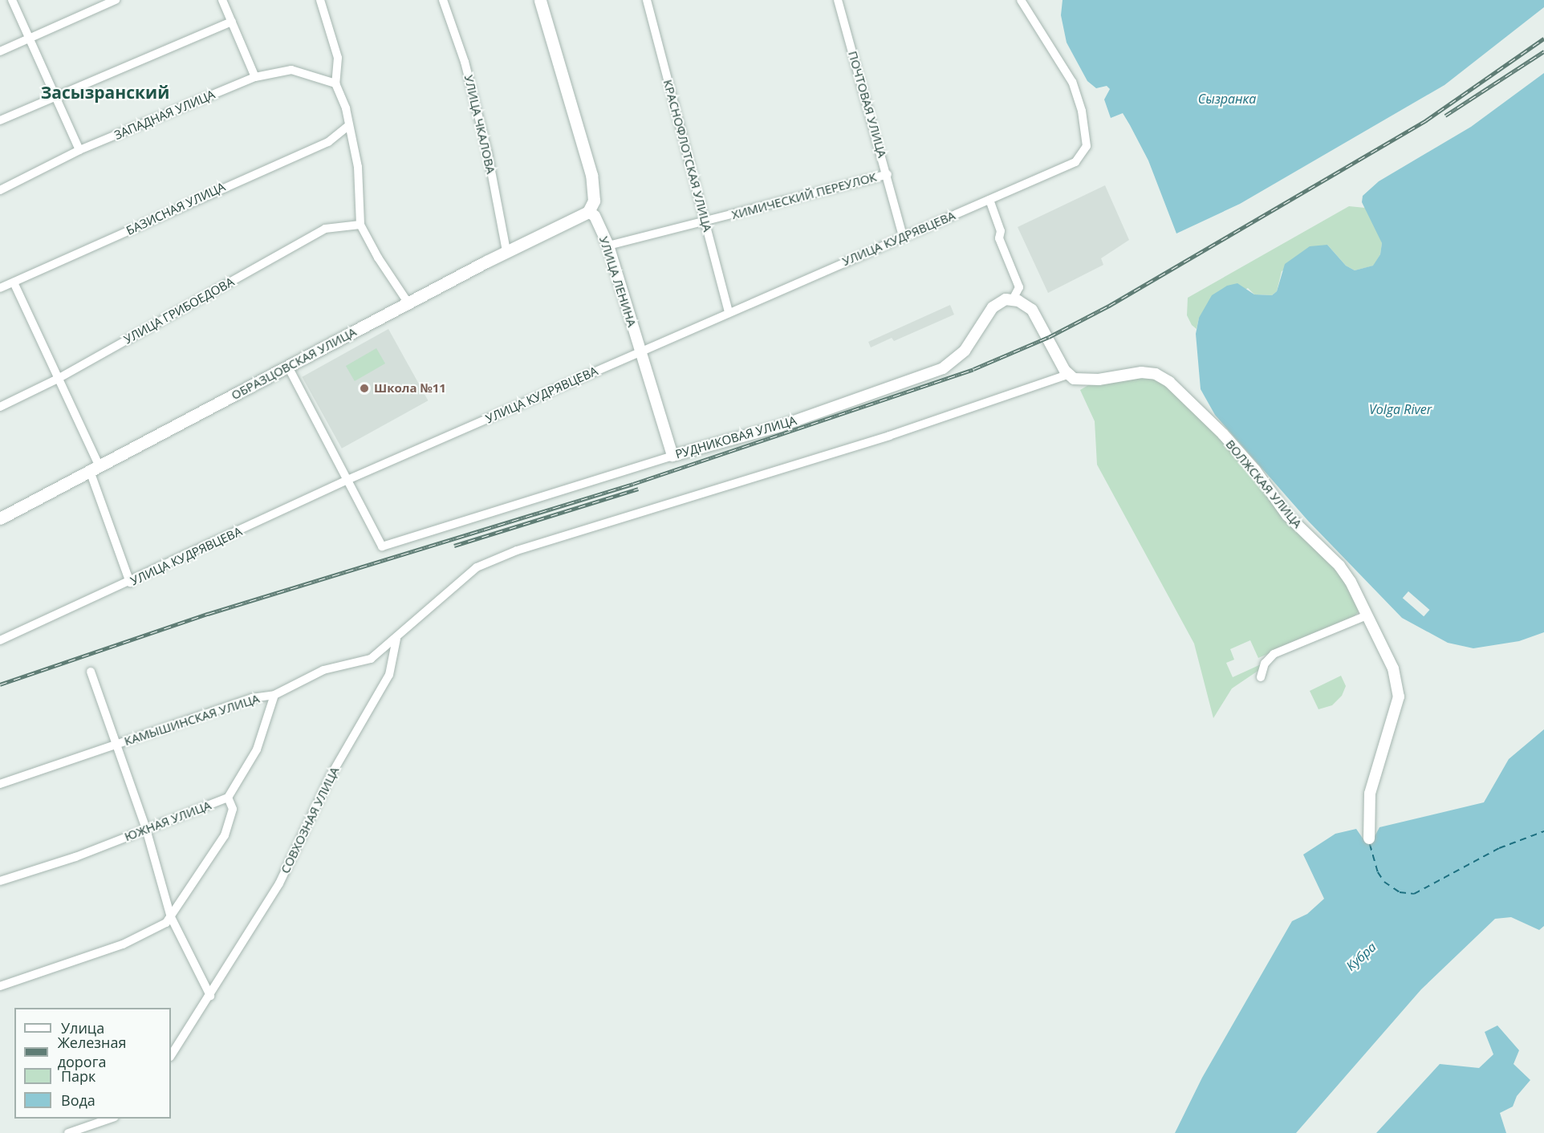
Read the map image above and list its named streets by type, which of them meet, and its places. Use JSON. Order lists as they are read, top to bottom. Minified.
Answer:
{"streets":{"main road":["ОБРАЗЦОВСКАЯ УЛИЦА"],"street":["ПОЧТОВАЯ УЛИЦА","ЗАПАДНАЯ УЛИЦА","УЛИЦА ЧКАЛОВА","КРАСНОФЛОТСКАЯ УЛИЦА","ХИМИЧЕСКИЙ ПЕРЕУЛОК","БАЗИСНАЯ УЛИЦА","УЛИЦА КУДРЯВЦЕВА","УЛИЦА ЛЕНИНА","УЛИЦА ГРИБОЕДОВА","РУДНИКОВАЯ УЛИЦА","ВОЛЖСКАЯ УЛИЦА","КАМЫШИНСКАЯ УЛИЦА","СОВХОЗНАЯ УЛИЦА","ЮЖНАЯ УЛИЦА"]},"crossings":[["ПОЧТОВАЯ УЛИЦА","ХИМИЧЕСКИЙ ПЕРЕУЛОК"],["ПОЧТОВАЯ УЛИЦА","УЛИЦА КУДРЯВЦЕВА"],["УЛИЦА ЧКАЛОВА","ОБРАЗЦОВСКАЯ УЛИЦА"],["КРАСНОФЛОТСКАЯ УЛИЦА","ХИМИЧЕСКИЙ ПЕРЕУЛОК"],["КРАСНОФЛОТСКАЯ УЛИЦА","УЛИЦА КУДРЯВЦЕВА"],["ХИМИЧЕСКИЙ ПЕРЕУЛОК","УЛИЦА ЛЕНИНА"],["УЛИЦА КУДРЯВЦЕВА","УЛИЦА ЛЕНИНА"],["УЛИЦА КУДРЯВЦЕВА","РУДНИКОВАЯ УЛИЦА"],["УЛИЦА ЛЕНИНА","ОБРАЗЦОВСКАЯ УЛИЦА"],["УЛИЦА ЛЕНИНА","РУДНИКОВАЯ УЛИЦА"],["ВОЛЖСКАЯ УЛИЦА","КАМЫШИНСКАЯ УЛИЦА"],["КАМЫШИНСКАЯ УЛИЦА","СОВХОЗНАЯ УЛИЦА"]],"districts":["Засызранский"],"water":["Сызранка","Volga River","Кубра"],"places":["Школа №11"],"legend":["Улица","Железная дорога","Парк","Вода"]}
